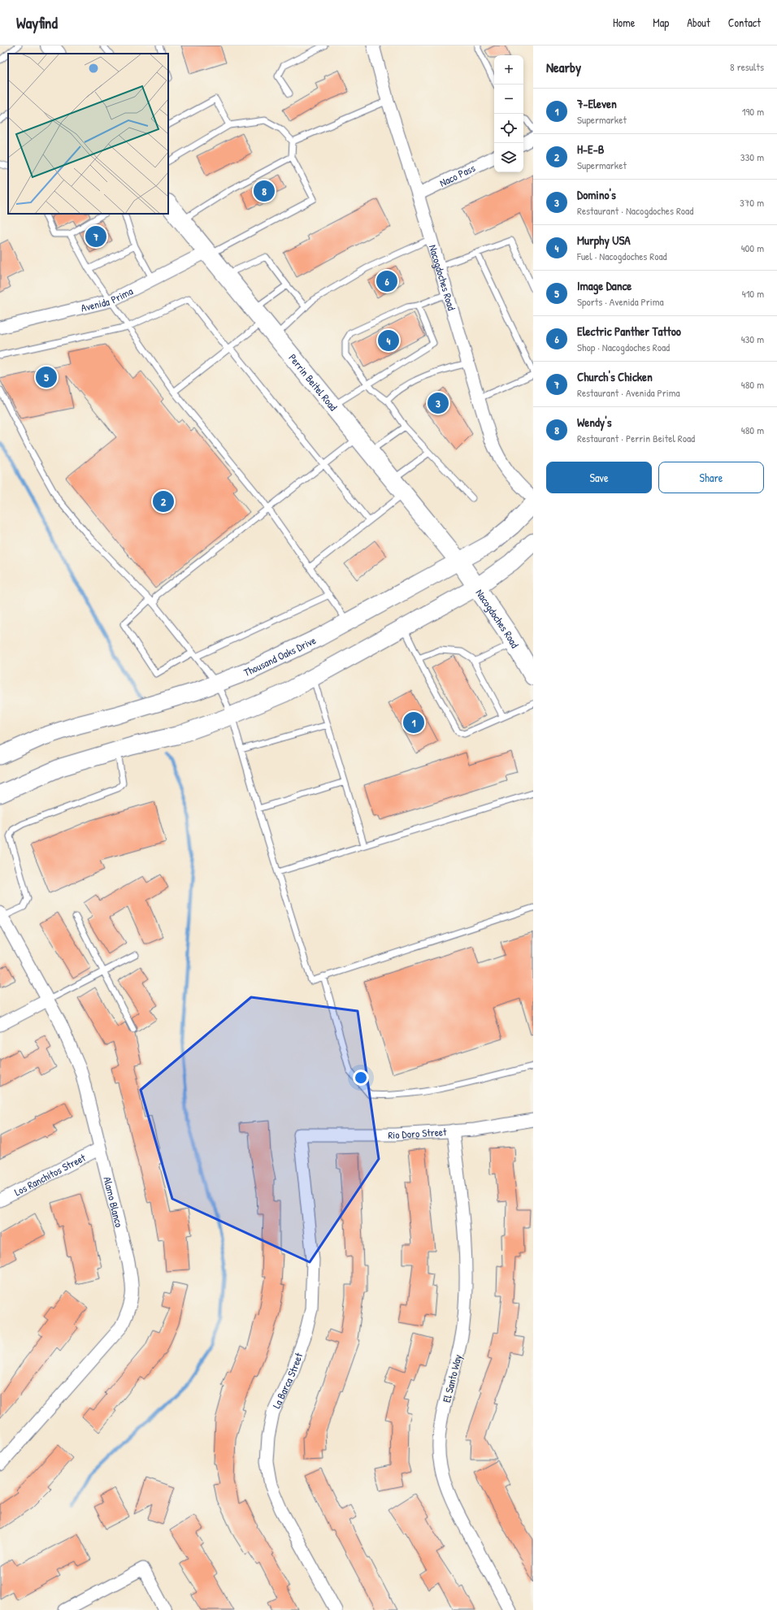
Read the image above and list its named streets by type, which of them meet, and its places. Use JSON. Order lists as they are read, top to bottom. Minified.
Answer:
{"streets":{"main road":["Nacogdoches Road","Perrin Beitel Road","Thousand Oaks Drive"],"street":["Naco Pass","Avenida Prima","Rio Doro Street","Los Ranchitos Street","Alamo Blanco","El Santo Way","La Barca Street"]},"crossings":[["Naco Pass","Nacogdoches Road"],["Nacogdoches Road","Perrin Beitel Road"],["Nacogdoches Road","Thousand Oaks Drive"],["Avenida Prima","Perrin Beitel Road"],["Perrin Beitel Road","Thousand Oaks Drive"],["Rio Doro Street","El Santo Way"],["Rio Doro Street","La Barca Street"],["Los Ranchitos Street","Alamo Blanco"]],"page":{"header":"Wayfind","nav":["Home","Map","About","Contact"],"heading":["Nearby","8 results"],"map_buttons":["+","−"],"list":[{"mark":"1","name":"7-Eleven","note":"Supermarket","value":"190 m"},{"mark":"2","name":"H-E-B","note":"Supermarket","value":"330 m"},{"mark":"3","name":"Domino's","note":"Restaurant · Nacogdoches Road","value":"370 m"},{"mark":"4","name":"Murphy USA","note":"Fuel · Nacogdoches Road","value":"400 m"},{"mark":"5","name":"Image Dance","note":"Sports · Avenida Prima","value":"410 m"},{"mark":"6","name":"Electric Panther Tattoo","note":"Shop · Nacogdoches Road","value":"430 m"},{"mark":"7","name":"Church's Chicken","note":"Restaurant · Avenida Prima","value":"480 m"},{"mark":"8","name":"Wendy's","note":"Restaurant · Perrin Beitel Road","value":"480 m"}],"pins":["8","7","6","4","5","3","2","1"],"buttons":["Save","Share"]}}
